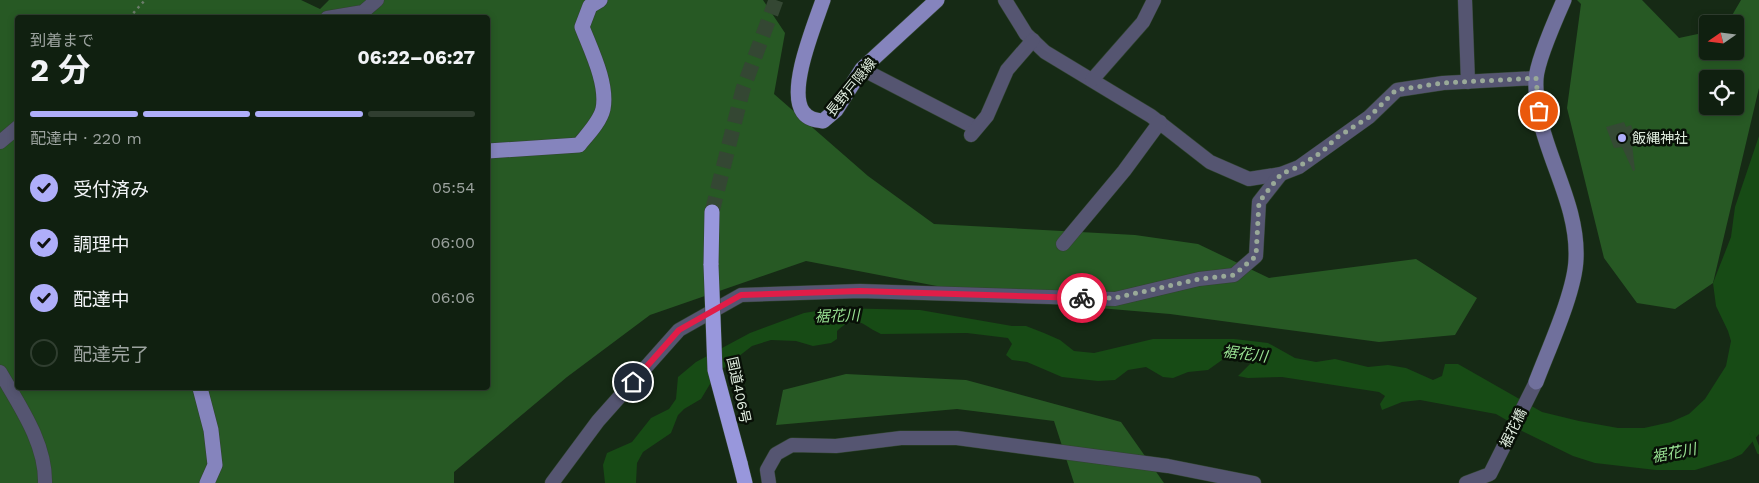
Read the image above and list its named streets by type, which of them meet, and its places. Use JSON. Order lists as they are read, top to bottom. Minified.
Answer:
{"streets":{"highway":["国道406号"],"main road":["長野戸隠線"],"street":["裾花橋"]},"water":["裾花川"],"places":["飯縄神社"],"north":"left","page":{"heading":["2 分","到着まで","06:22–06:27"],"bar":"配達中 · 220 m","list":[["受付済み","05:54"],["調理中","06:00"],["配達中","06:06"],"配達完了"]}}
